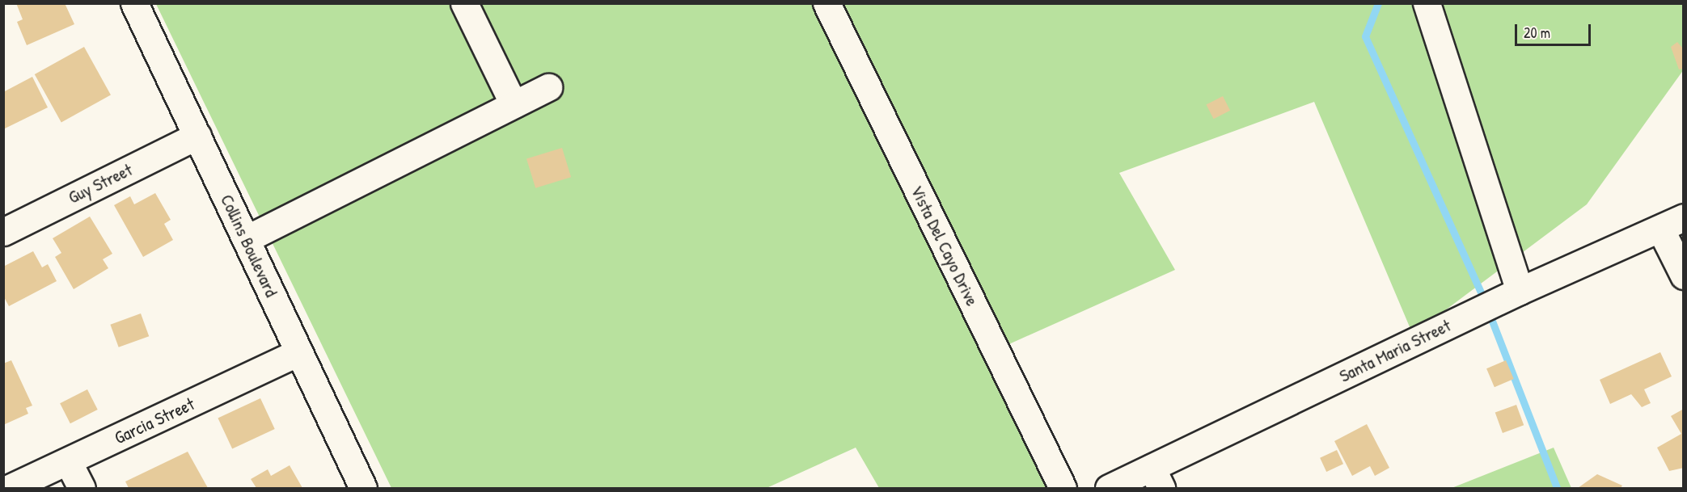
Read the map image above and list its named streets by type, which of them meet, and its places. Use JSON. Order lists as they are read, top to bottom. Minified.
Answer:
{"streets":{"street":["Guy Street","Collins Boulevard","Vista Del Cayo Drive","Santa Maria Street","Garcia Street"]},"crossings":[["Guy Street","Collins Boulevard"],["Collins Boulevard","Garcia Street"]],"scale_bar":"20 m"}
